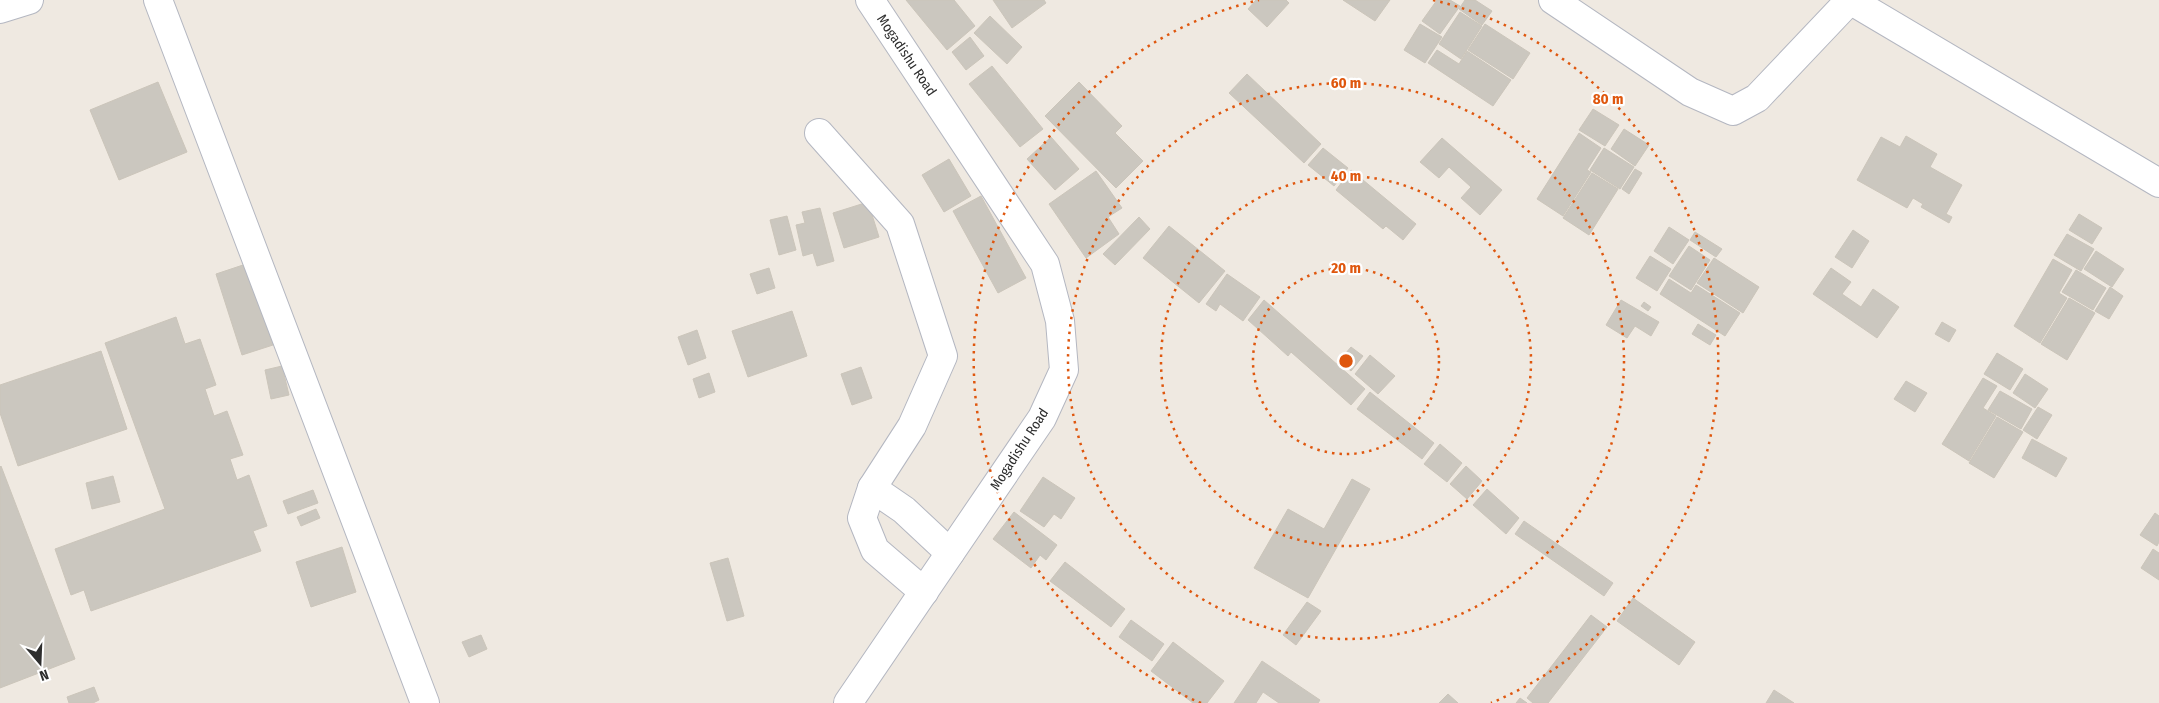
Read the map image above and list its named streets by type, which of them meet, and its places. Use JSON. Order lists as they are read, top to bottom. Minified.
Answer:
{"streets":{"street":["Mogadishu Road"]},"north":"bottom","rings":["60 m","80 m","40 m","20 m"]}
